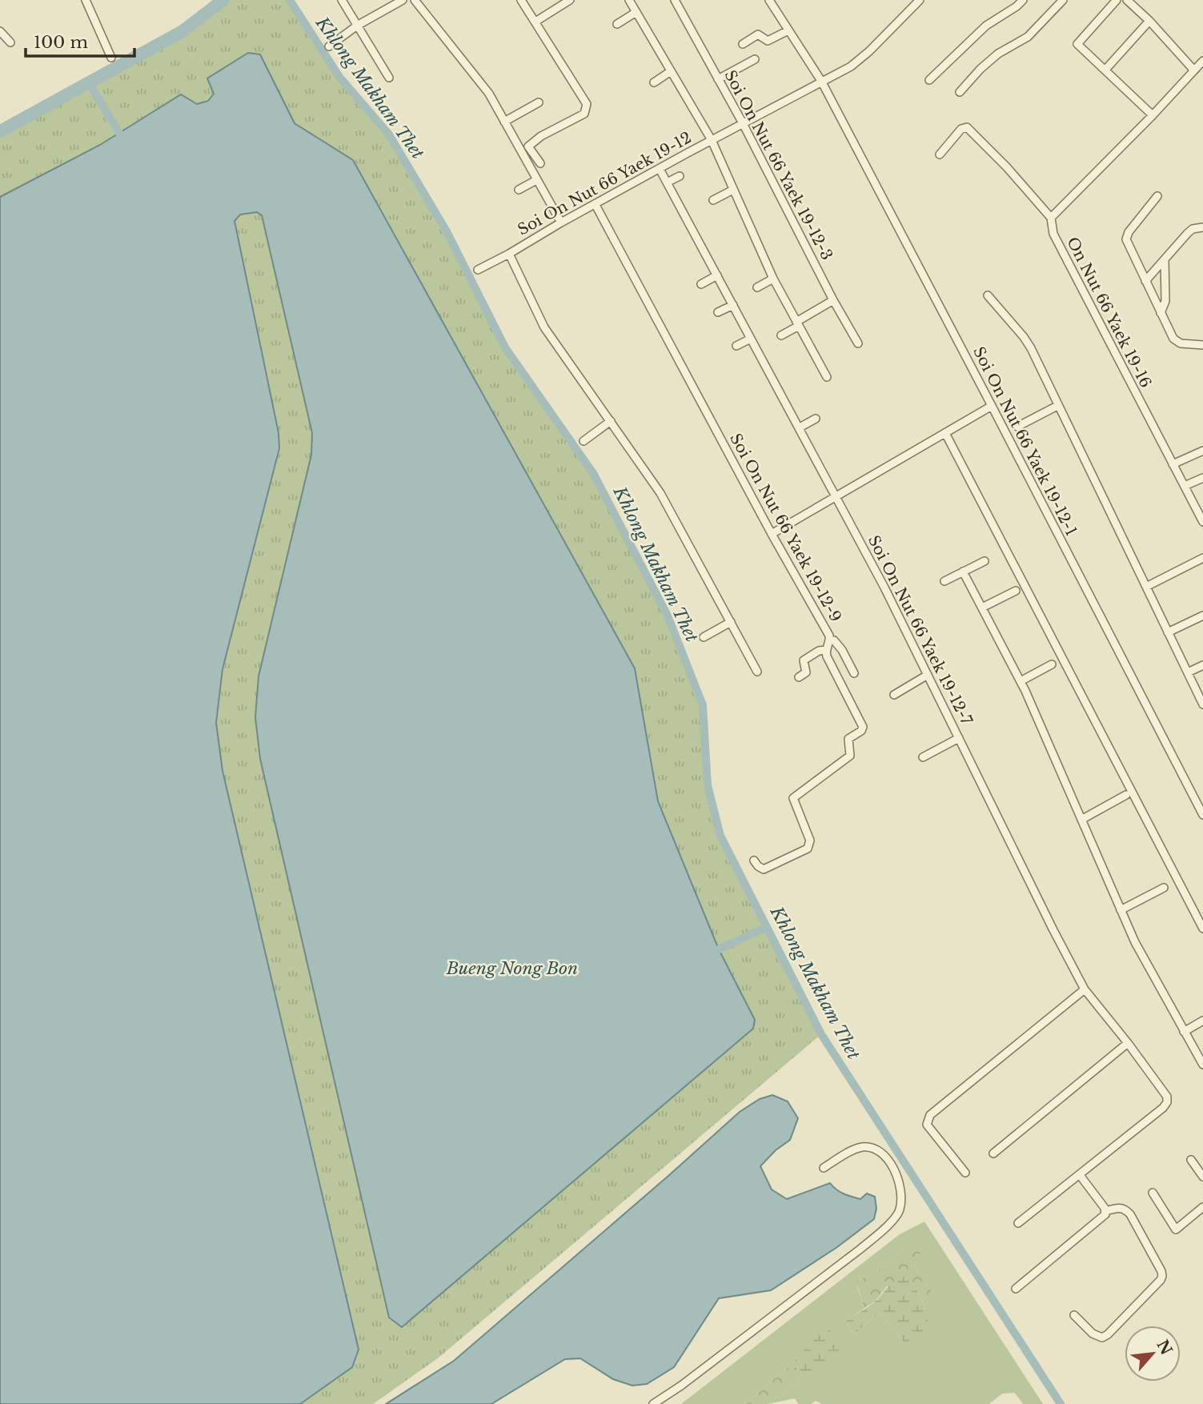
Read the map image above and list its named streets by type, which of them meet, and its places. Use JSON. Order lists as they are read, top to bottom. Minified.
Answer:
{"streets":{"street":["Soi On Nut 66 Yaek 19-12-3","Soi On Nut 66 Yaek 19-12","On Nut 66 Yaek 19-16","Soi On Nut 66 Yaek 19-12-1","Soi On Nut 66 Yaek 19-12-9","Soi On Nut 66 Yaek 19-12-7"]},"crossings":[["Soi On Nut 66 Yaek 19-12-3","Soi On Nut 66 Yaek 19-12"],["Soi On Nut 66 Yaek 19-12","Soi On Nut 66 Yaek 19-12-1"],["Soi On Nut 66 Yaek 19-12","Soi On Nut 66 Yaek 19-12-9"],["Soi On Nut 66 Yaek 19-12","Soi On Nut 66 Yaek 19-12-7"]],"water":["Khlong Makham Thet","Bueng Nong Bon"],"scale_bar":"100 m","north":"top right"}
